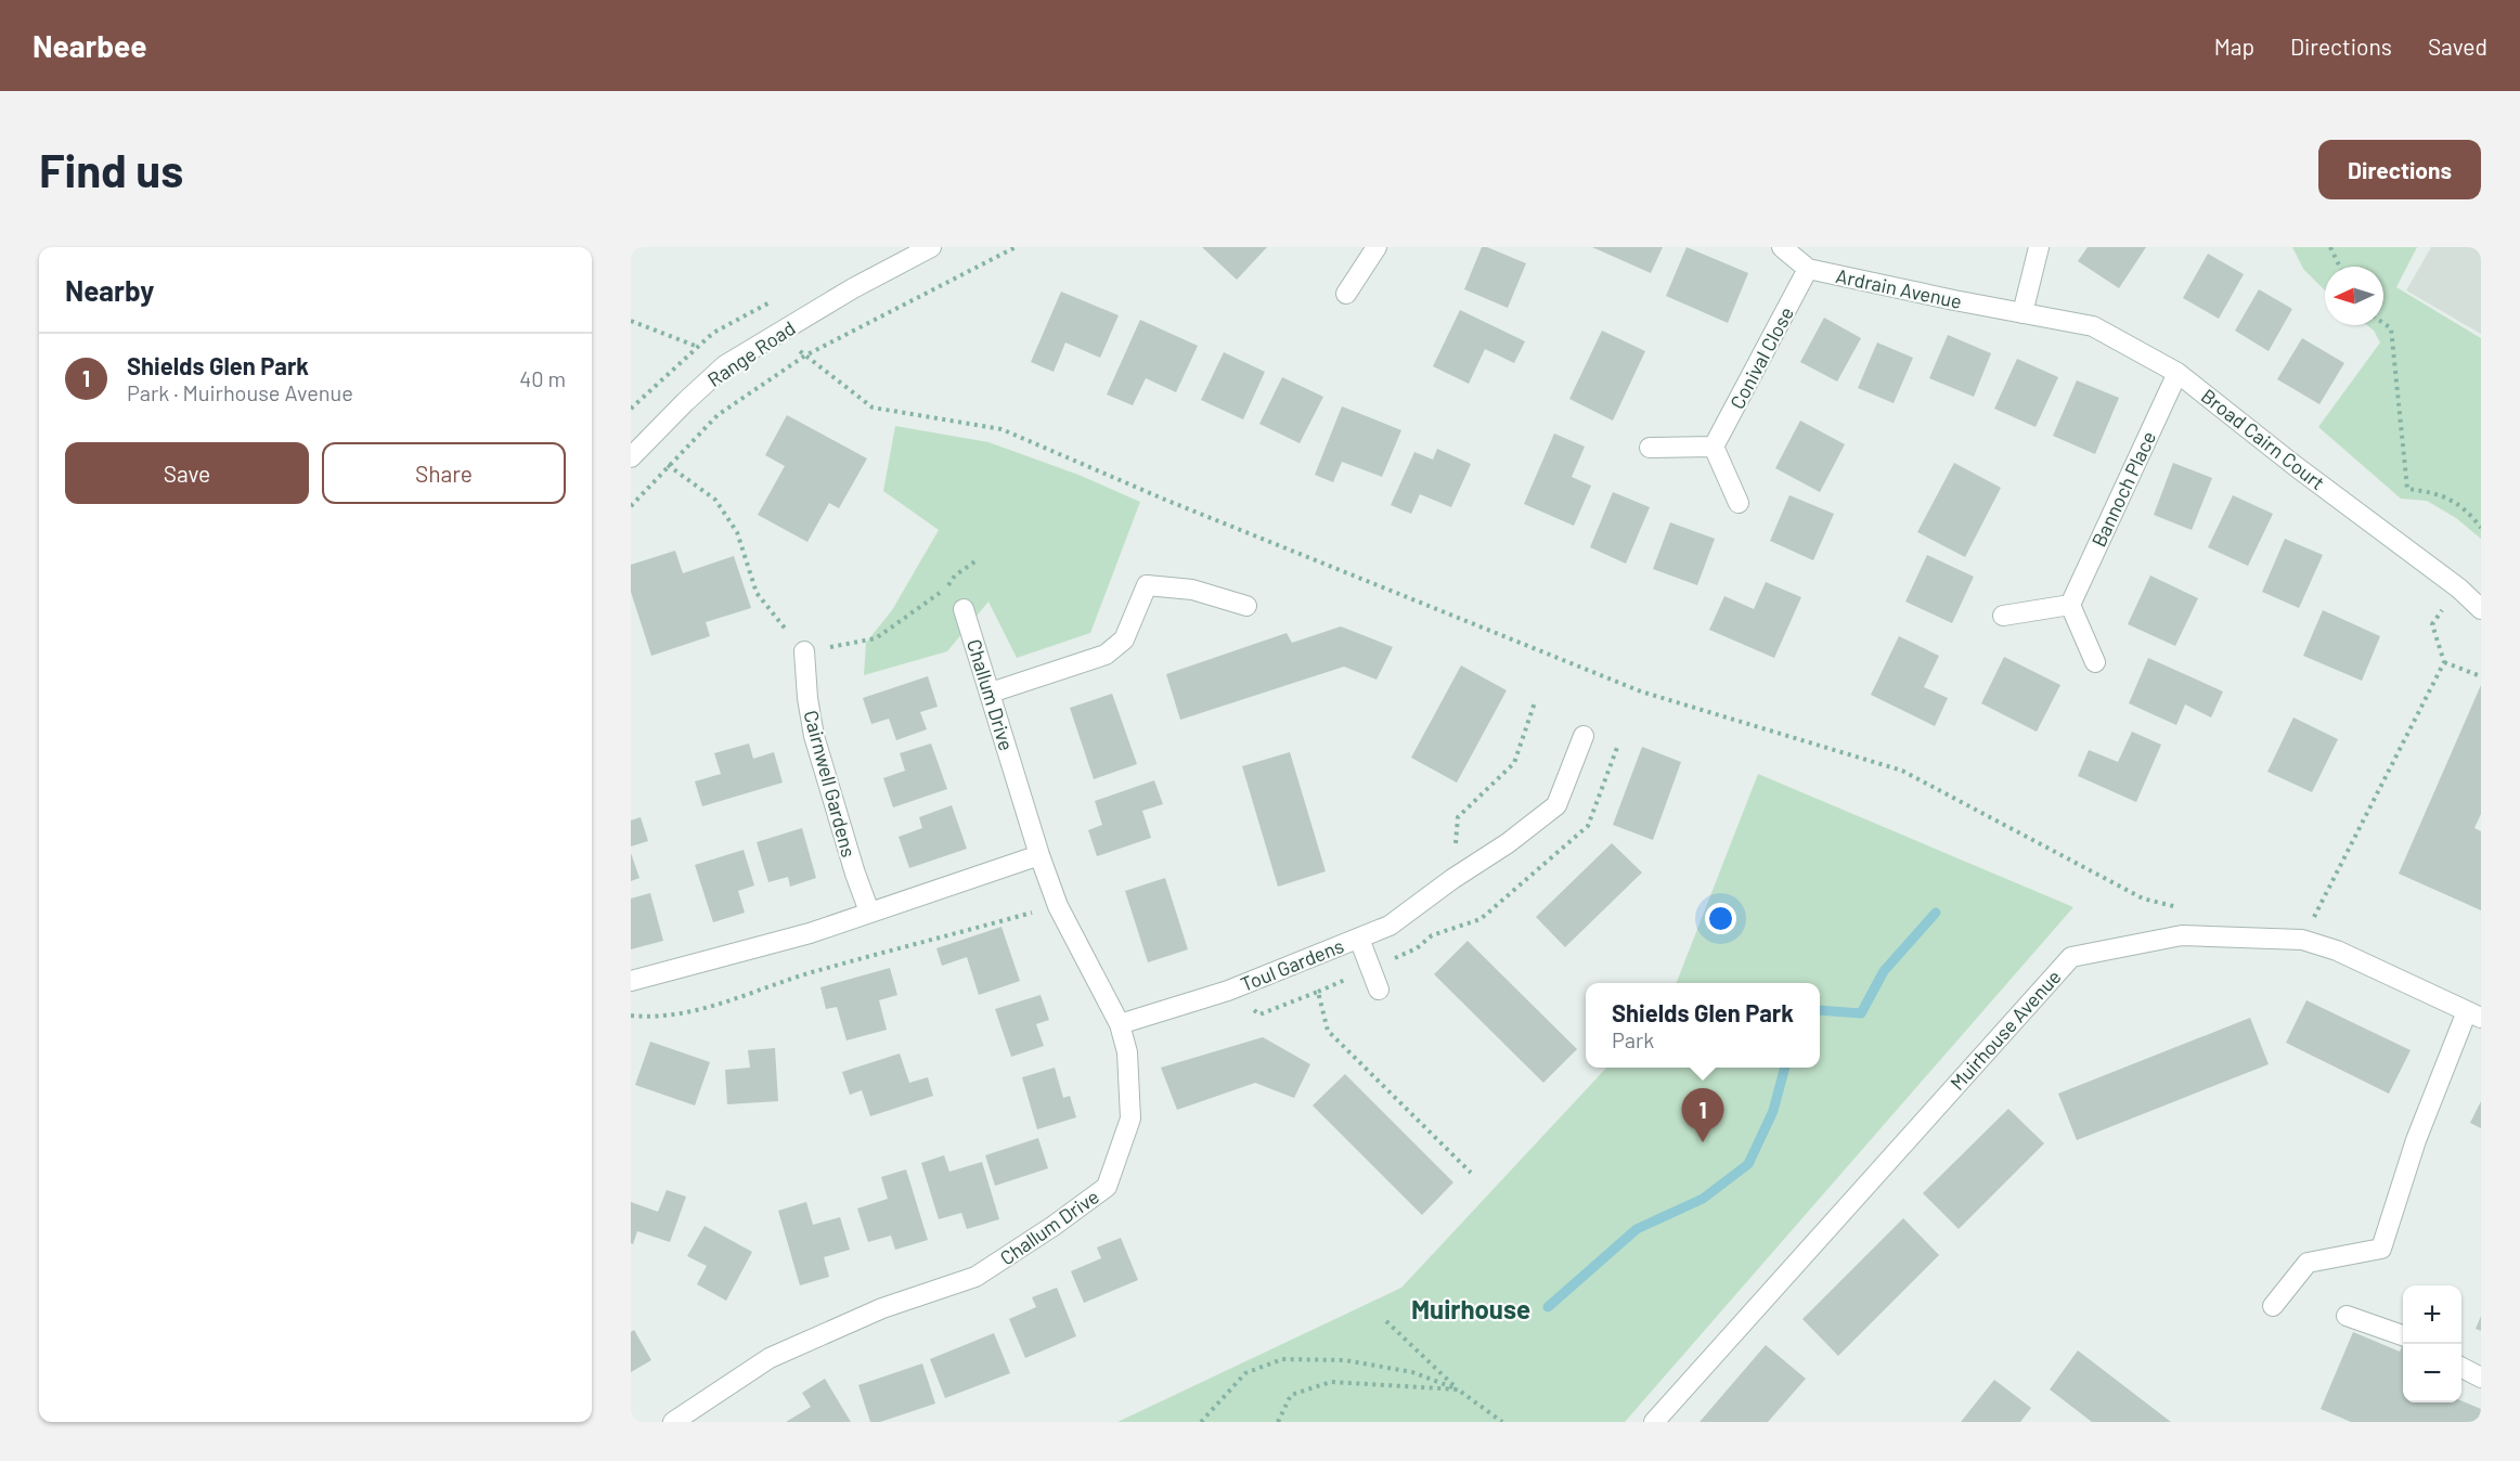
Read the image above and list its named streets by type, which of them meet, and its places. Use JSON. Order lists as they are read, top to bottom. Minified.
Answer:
{"streets":{"street":["Ardrain Avenue","Range Road","Conival Close","Broad Cairn Court","Bannoch Place","Challum Drive","Cairnwell Gardens","Toul Gardens","Muirhouse Avenue"]},"crossings":[["Ardrain Avenue","Conival Close"],["Ardrain Avenue","Broad Cairn Court"],["Broad Cairn Court","Bannoch Place"],["Challum Drive","Toul Gardens"]],"districts":["Muirhouse"],"north":"left","page":{"header":"Nearbee","nav":["Map","Directions","Saved"],"buttons":["Directions",["Save","Share"]],"title":"Find us","heading":"Nearby","list":[{"mark":"1","name":"Shields Glen Park","note":"Park · Muirhouse Avenue","value":"40 m"}],"popup":["Shields Glen Park","Park"],"pins":"1","map_buttons":["+","−"]}}
